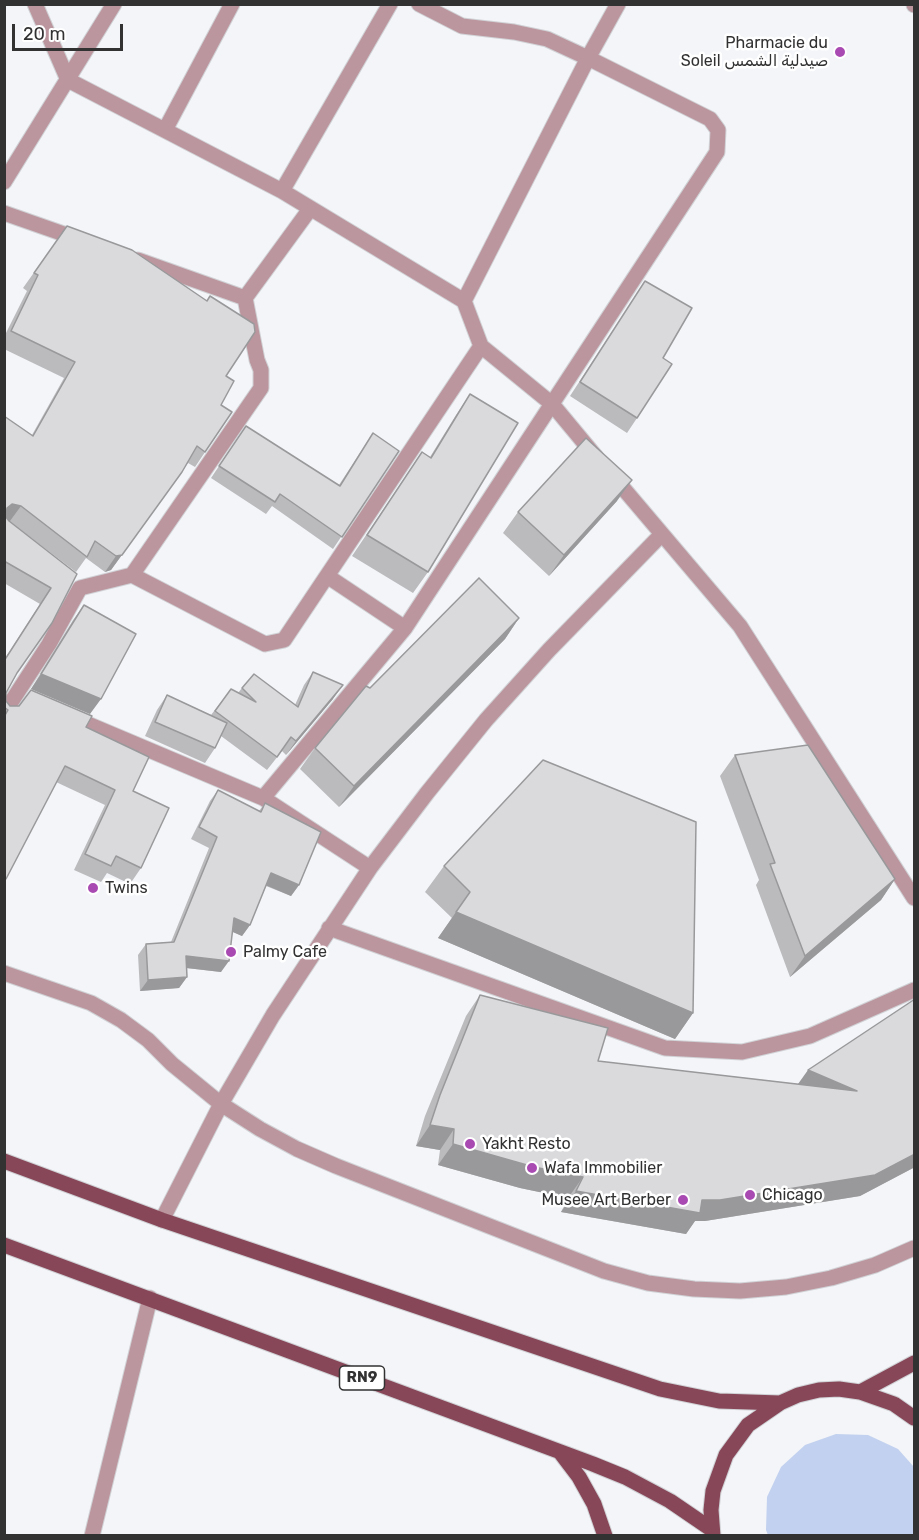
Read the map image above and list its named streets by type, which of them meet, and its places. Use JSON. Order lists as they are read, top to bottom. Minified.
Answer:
{"streets":{"main road":["RN9"]},"places":["Pharmacie du Soleil صيدلية الشمس","Twins","Palmy Cafe","Yakht Resto","Wafa Immobilier","Chicago","Musee Art Berber"],"scale_bar":"20 m"}
